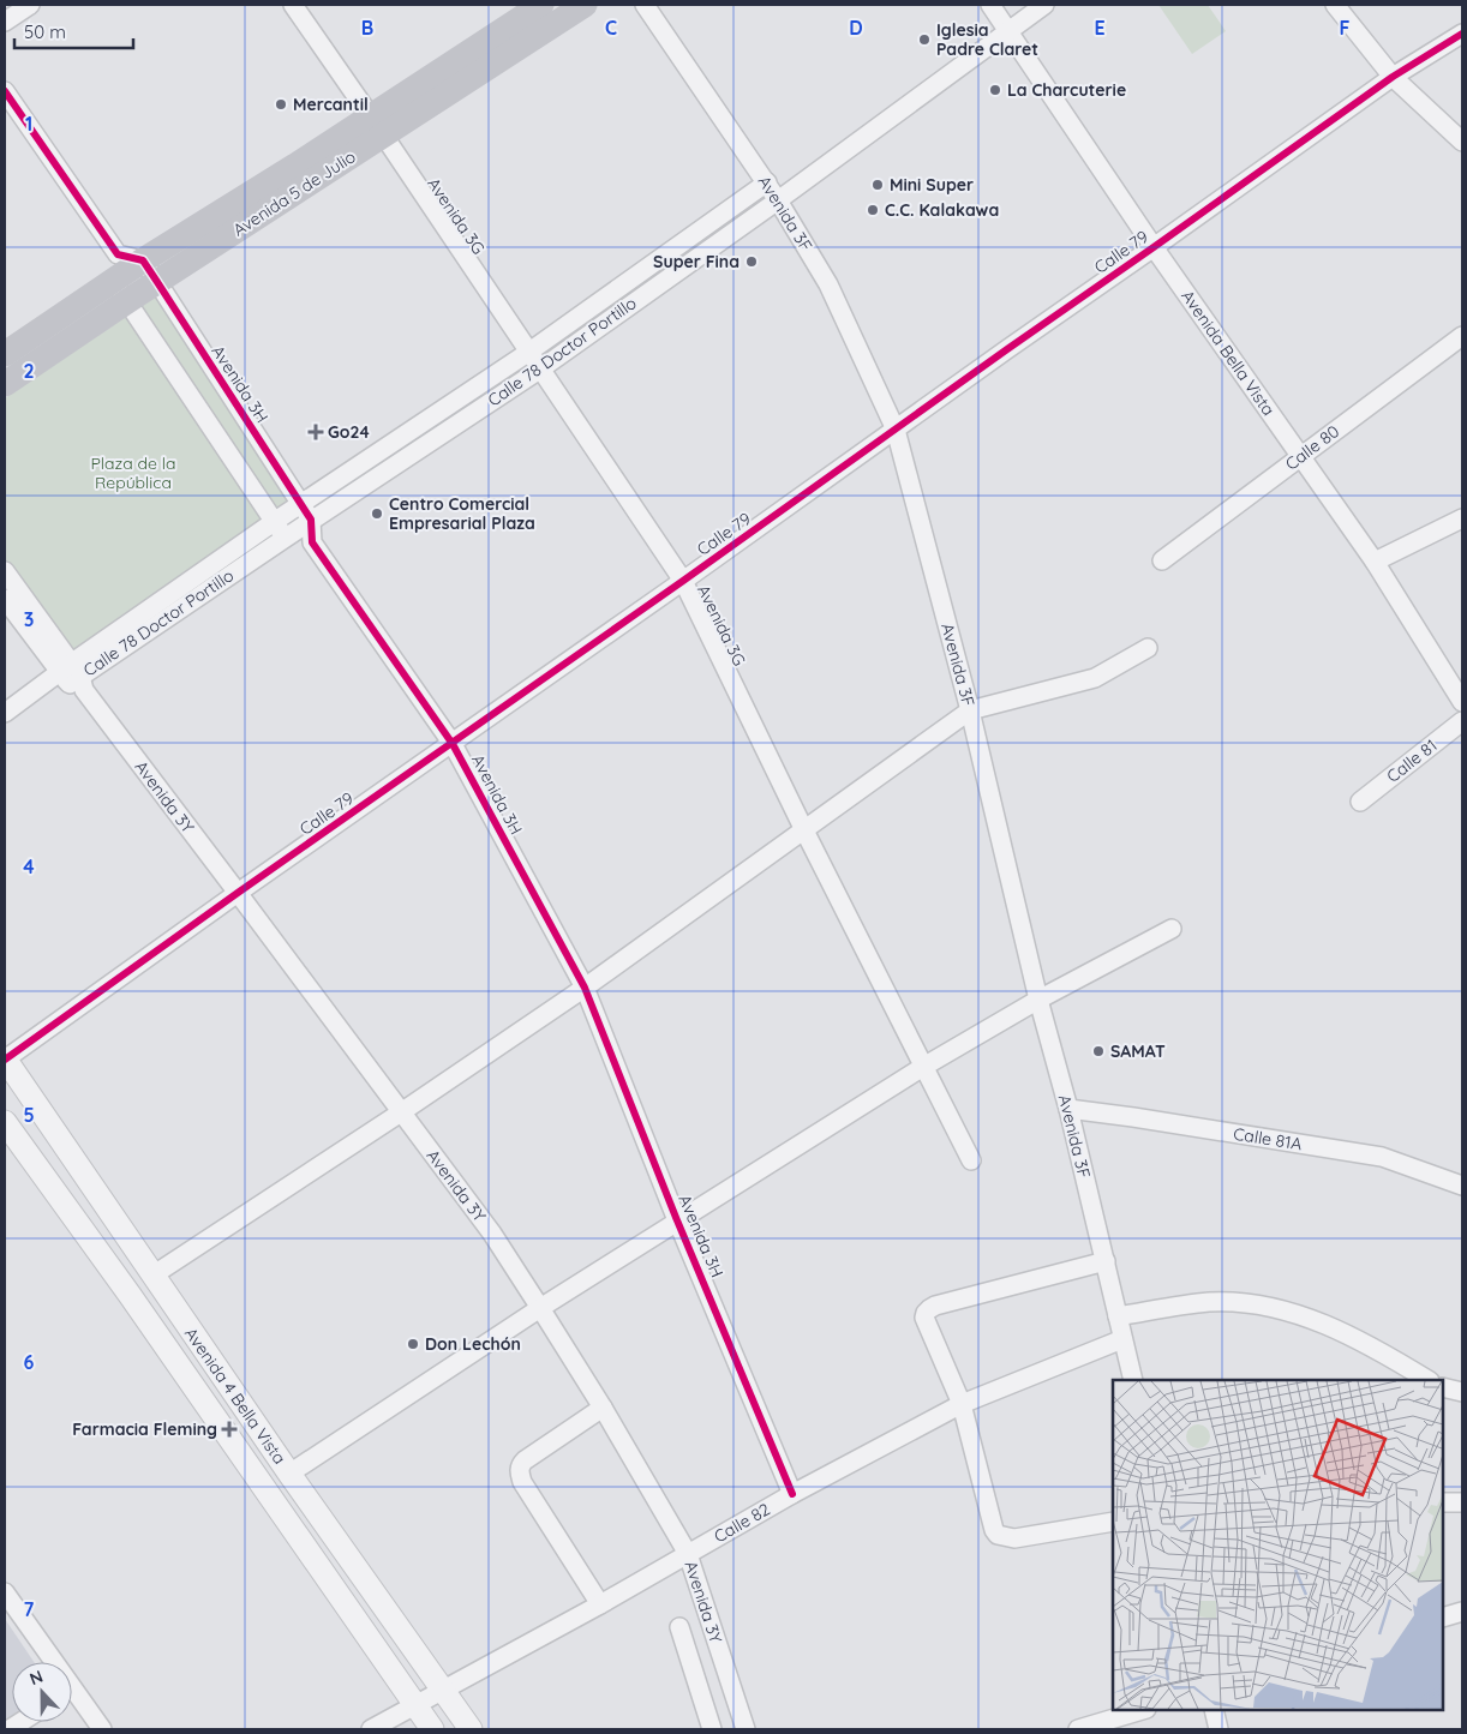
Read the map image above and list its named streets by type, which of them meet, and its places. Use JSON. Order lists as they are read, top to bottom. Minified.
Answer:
{"streets":{"main road":["Avenida 5 de Julio"],"street":["Avenida 3F","Avenida 3G","Calle 79","Calle 78 Doctor Portillo","Avenida Bella Vista","Avenida 3H","Calle 80","Calle 81","Avenida 3Y","Calle 81A","Avenida 4 Bella Vista","Calle 82"]},"crossings":[["Avenida 5 de Julio","Avenida 3G"],["Avenida 5 de Julio","Avenida 3H"],["Avenida 3F","Calle 79"],["Avenida 3F","Calle 78 Doctor Portillo"],["Avenida 3F","Calle 81A"],["Avenida 3F","Calle 82"],["Avenida 3G","Calle 79"],["Avenida 3G","Calle 78 Doctor Portillo"],["Calle 79","Avenida Bella Vista"],["Calle 79","Avenida 3H"],["Calle 79","Avenida 3Y"],["Calle 79","Avenida 4 Bella Vista"],["Calle 78 Doctor Portillo","Avenida Bella Vista"],["Calle 78 Doctor Portillo","Avenida 3H"],["Calle 78 Doctor Portillo","Avenida 3Y"],["Avenida Bella Vista","Calle 80"],["Avenida 3H","Calle 82"],["Avenida 3Y","Calle 82"],["Avenida 4 Bella Vista","Calle 82"]],"parks":["Plaza de la República"],"places":{"other":["Iglesia Padre Claret","La Charcuterie","Mercantil","Mini Super","C.C. Kalakawa","Super Fina","Centro Comercial Empresarial Plaza","SAMAT","Don Lechón"],"health":["Go24","Farmacia Fleming"]},"scale_bar":"50 m","north":"top","grid":{"columns":["B","C","D","E","F"],"rows":["1","2","3","4","5","6","7"]}}
